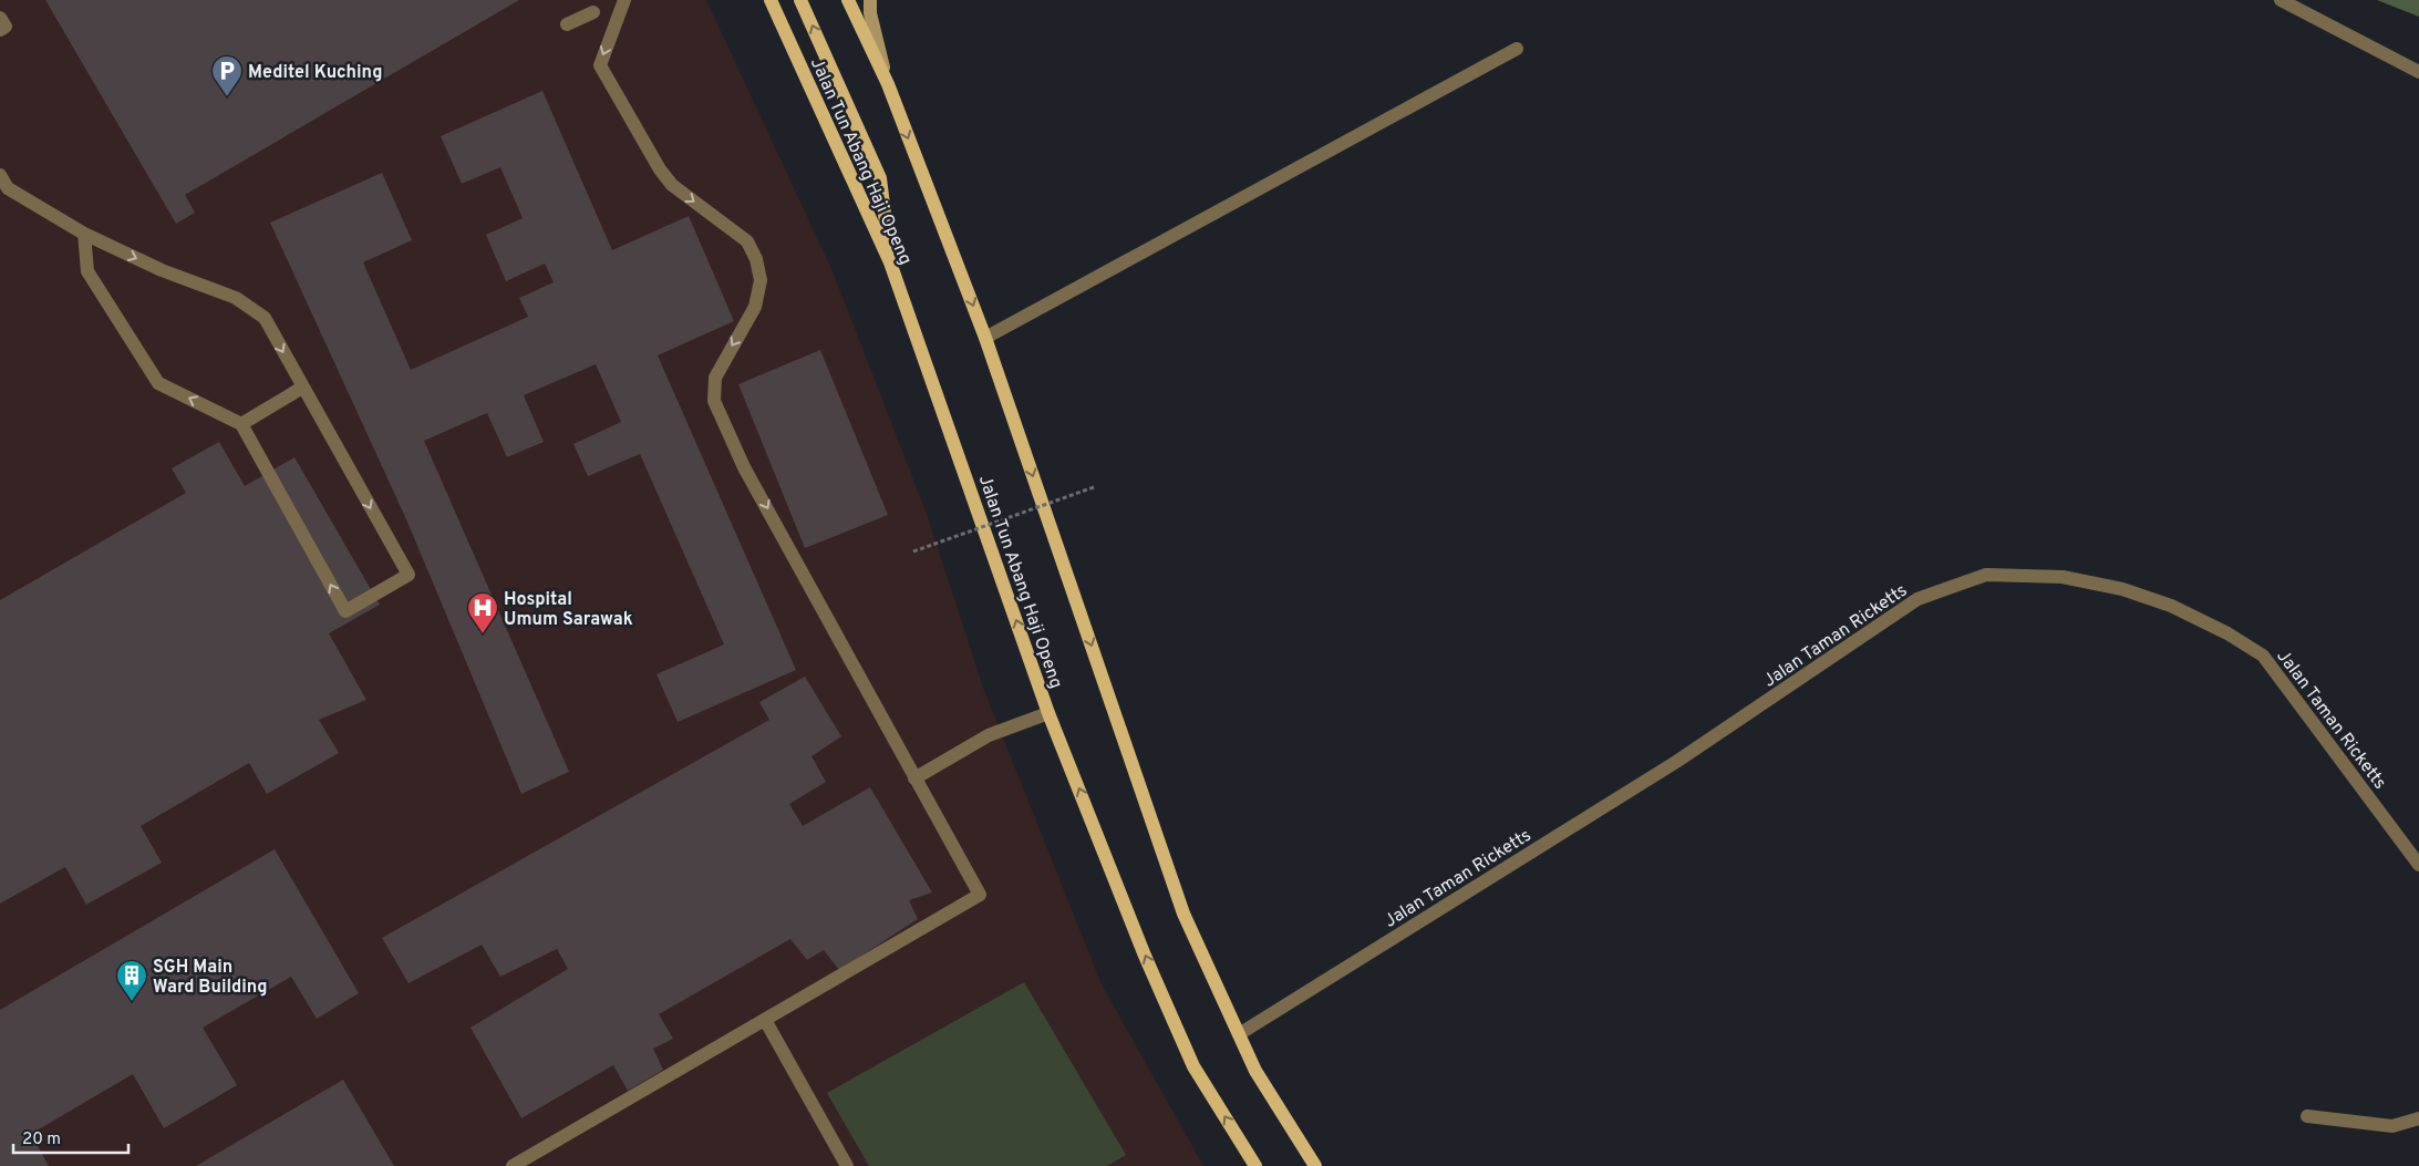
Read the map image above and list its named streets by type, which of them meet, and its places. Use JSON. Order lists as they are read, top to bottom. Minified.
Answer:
{"streets":{"main road":["Jalan Tun Abang Haji Openg"],"street":["Jalan Taman Ricketts"]},"places":{"parking":["Meditel Kuching"],"hospital":["Hospital Umum Sarawak"],"building":["SGH Main Ward Building"]},"scale_bar":"20 m"}
